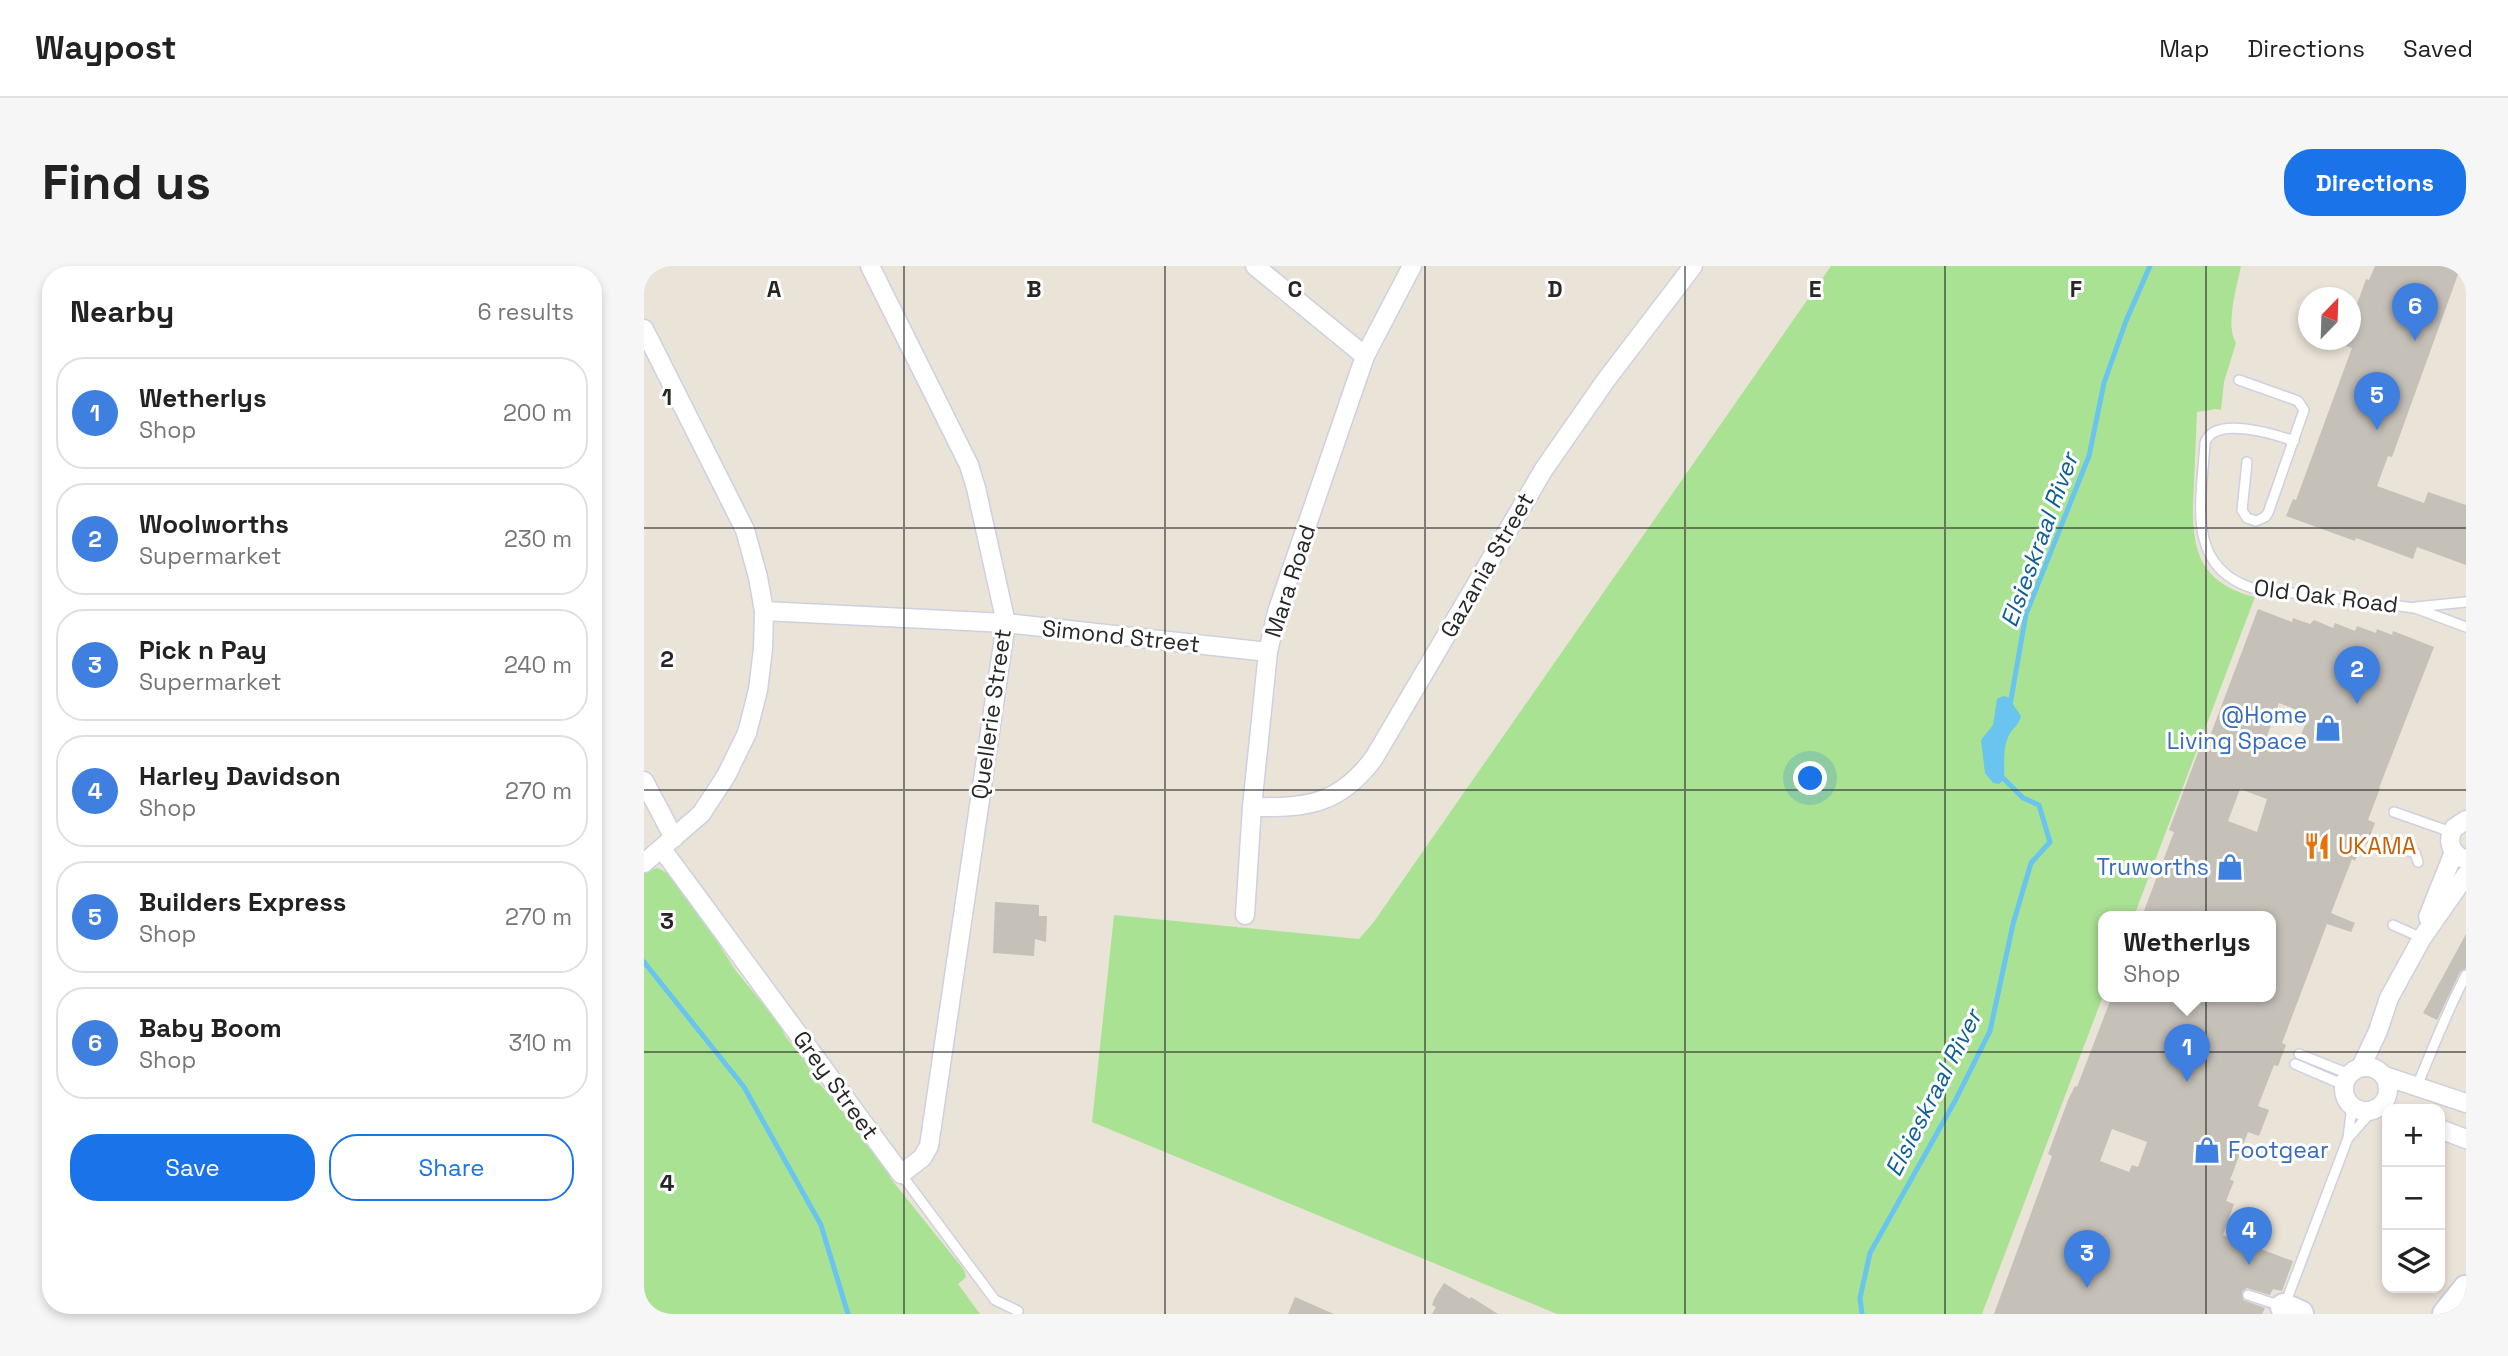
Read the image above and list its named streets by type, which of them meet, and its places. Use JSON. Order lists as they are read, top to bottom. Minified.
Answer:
{"streets":{"street":["Gazania Street","Mara Road","Simond Street","Quellerie Street","Grey Street"],"lane":["Old Oak Road"]},"crossings":[["Gazania Street","Mara Road"],["Mara Road","Simond Street"],["Simond Street","Quellerie Street"],["Quellerie Street","Grey Street"]],"water":["Elsieskraal River"],"places":{"shop":["@Home Living Space","Truworths","Footgear"],"restaurant":["UKAMA"]},"north":"top right","page":{"header":"Waypost","nav":["Map","Directions","Saved"],"buttons":["Directions",["Save","Share"]],"title":"Find us","heading":["Nearby","6 results"],"pins":["6","5","2","1","4","3"],"list":[{"mark":"1","name":"Wetherlys","note":"Shop","value":"200 m"},{"mark":"2","name":"Woolworths","note":"Supermarket","value":"230 m"},{"mark":"3","name":"Pick n Pay","note":"Supermarket","value":"240 m"},{"mark":"4","name":"Harley Davidson","note":"Shop","value":"270 m"},{"mark":"5","name":"Builders Express","note":"Shop","value":"270 m"},{"mark":"6","name":"Baby Boom","note":"Shop","value":"310 m"}],"popup":["Wetherlys","Shop"],"map_buttons":["+","−"]},"grid":{"columns":["A","B","C","D","E","F"],"rows":["1","2","3","4"]}}
